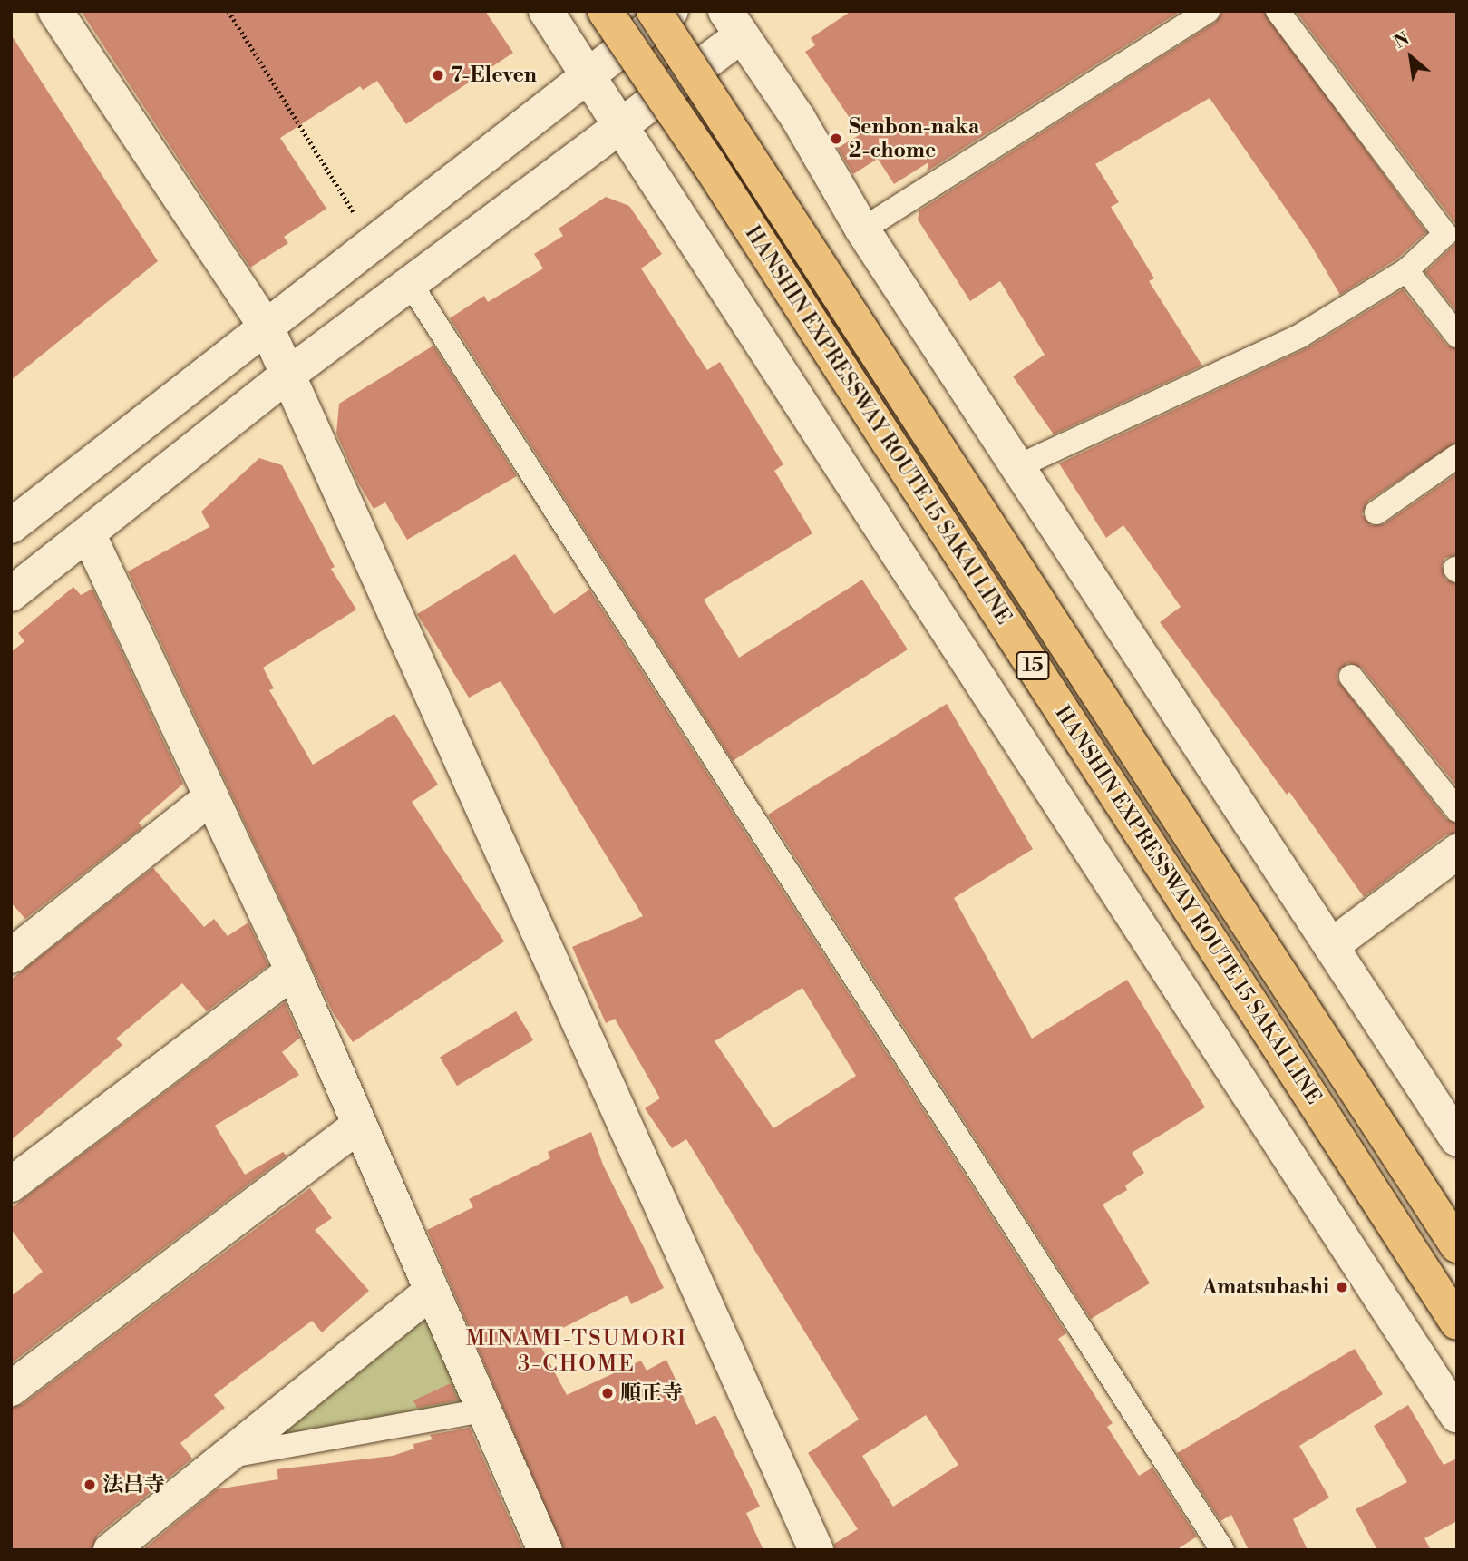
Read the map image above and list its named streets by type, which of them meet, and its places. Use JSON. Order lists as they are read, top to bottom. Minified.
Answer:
{"streets":{"highway":["HANSHIN EXPRESSWAY ROUTE 15 SAKAI LINE","15"]},"districts":["MINAMI-TSUMORI 3-CHOME"],"places":["7-Eleven","Senbon-naka 2-chome","Amatsubashi","順正寺","法昌寺"],"north":"top left"}
